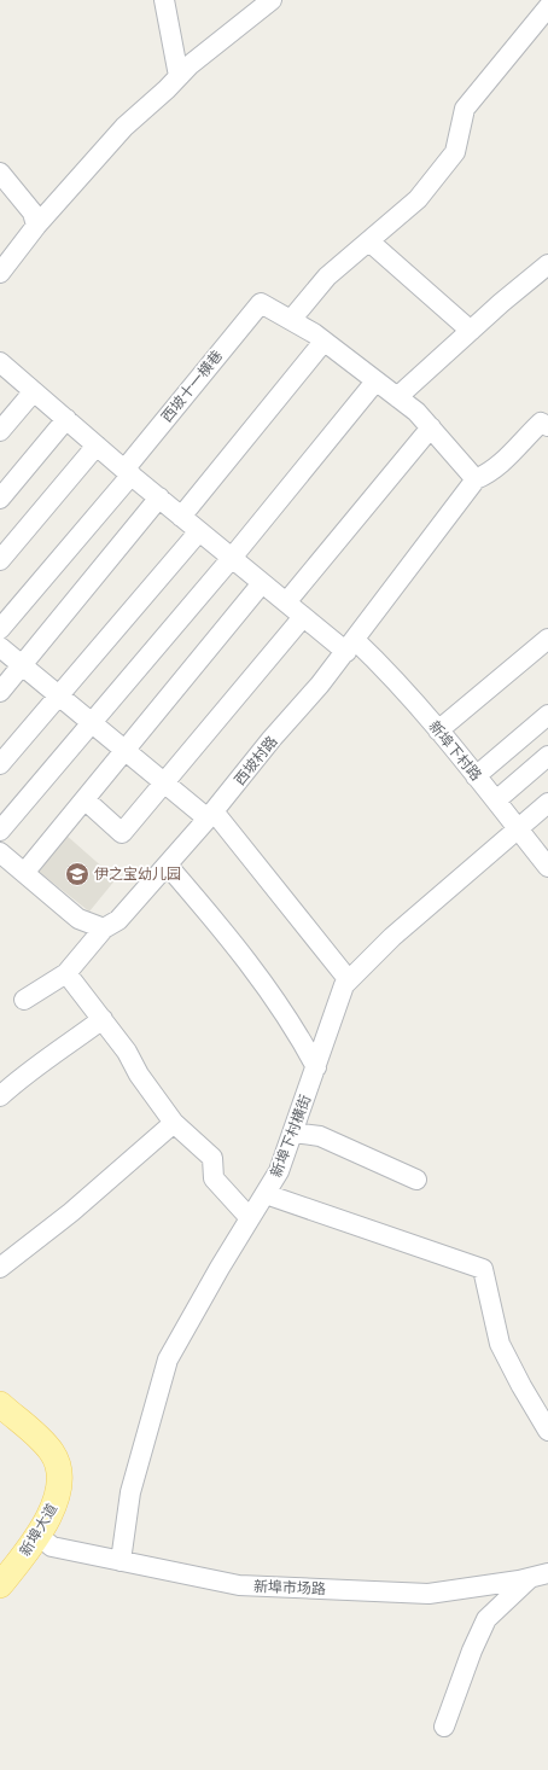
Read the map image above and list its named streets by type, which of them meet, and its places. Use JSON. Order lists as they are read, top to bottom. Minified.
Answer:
{"streets":{"main road":["新埠大道"],"street":["西坡十一横巷","新埠下村路","西坡村路","新埠下村横街","新埠市场路"]},"crossings":[["西坡十一横巷","新埠下村路"],["新埠下村路","西坡村路"],["新埠下村路","新埠下村横街"],["新埠下村横街","新埠市场路"],["新埠大道","新埠市场路"]],"places":{"school or university":["伊之宝幼儿园"]}}
